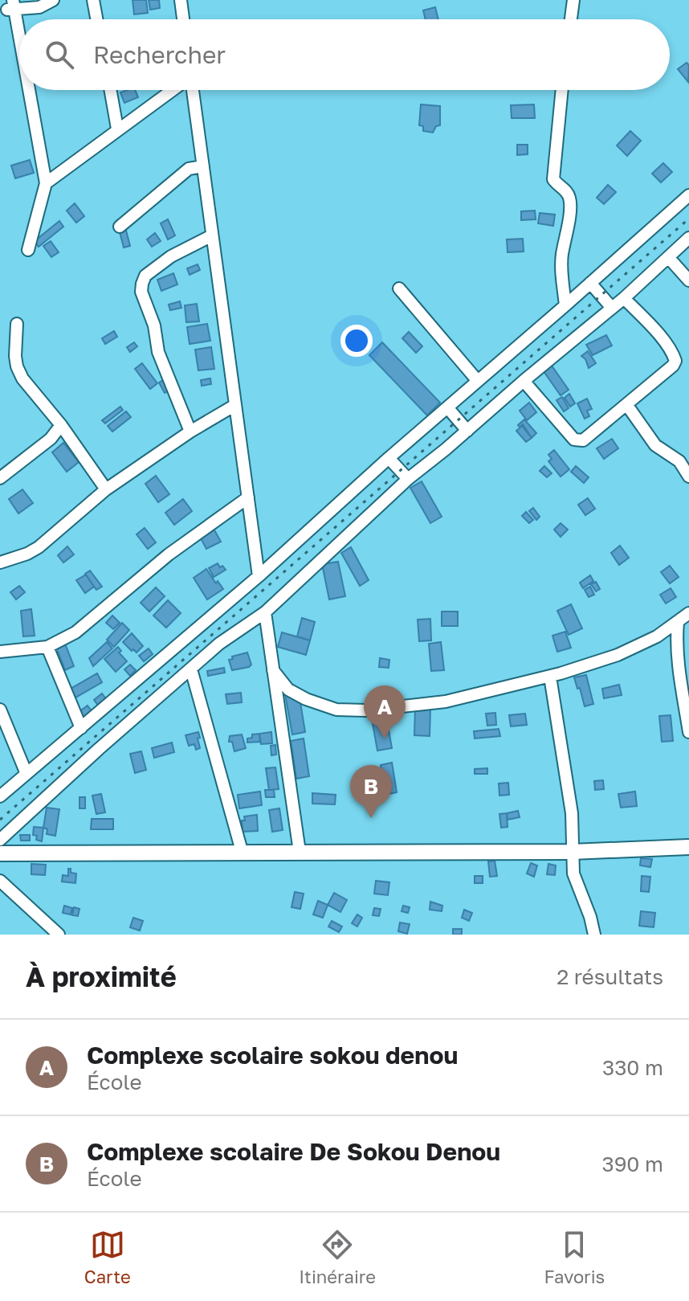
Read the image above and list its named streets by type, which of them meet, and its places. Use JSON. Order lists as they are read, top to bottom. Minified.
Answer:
{"page":{"search":"Rechercher","pins":["A","B"],"heading":["À proximité","2 résultats"],"list":[{"mark":"A","name":"Complexe scolaire sokou denou","note":"École","value":"330 m"},{"mark":"B","name":"Complexe scolaire De Sokou Denou","note":"École","value":"390 m"}],"nav":["Carte","Itinéraire","Favoris"]}}
